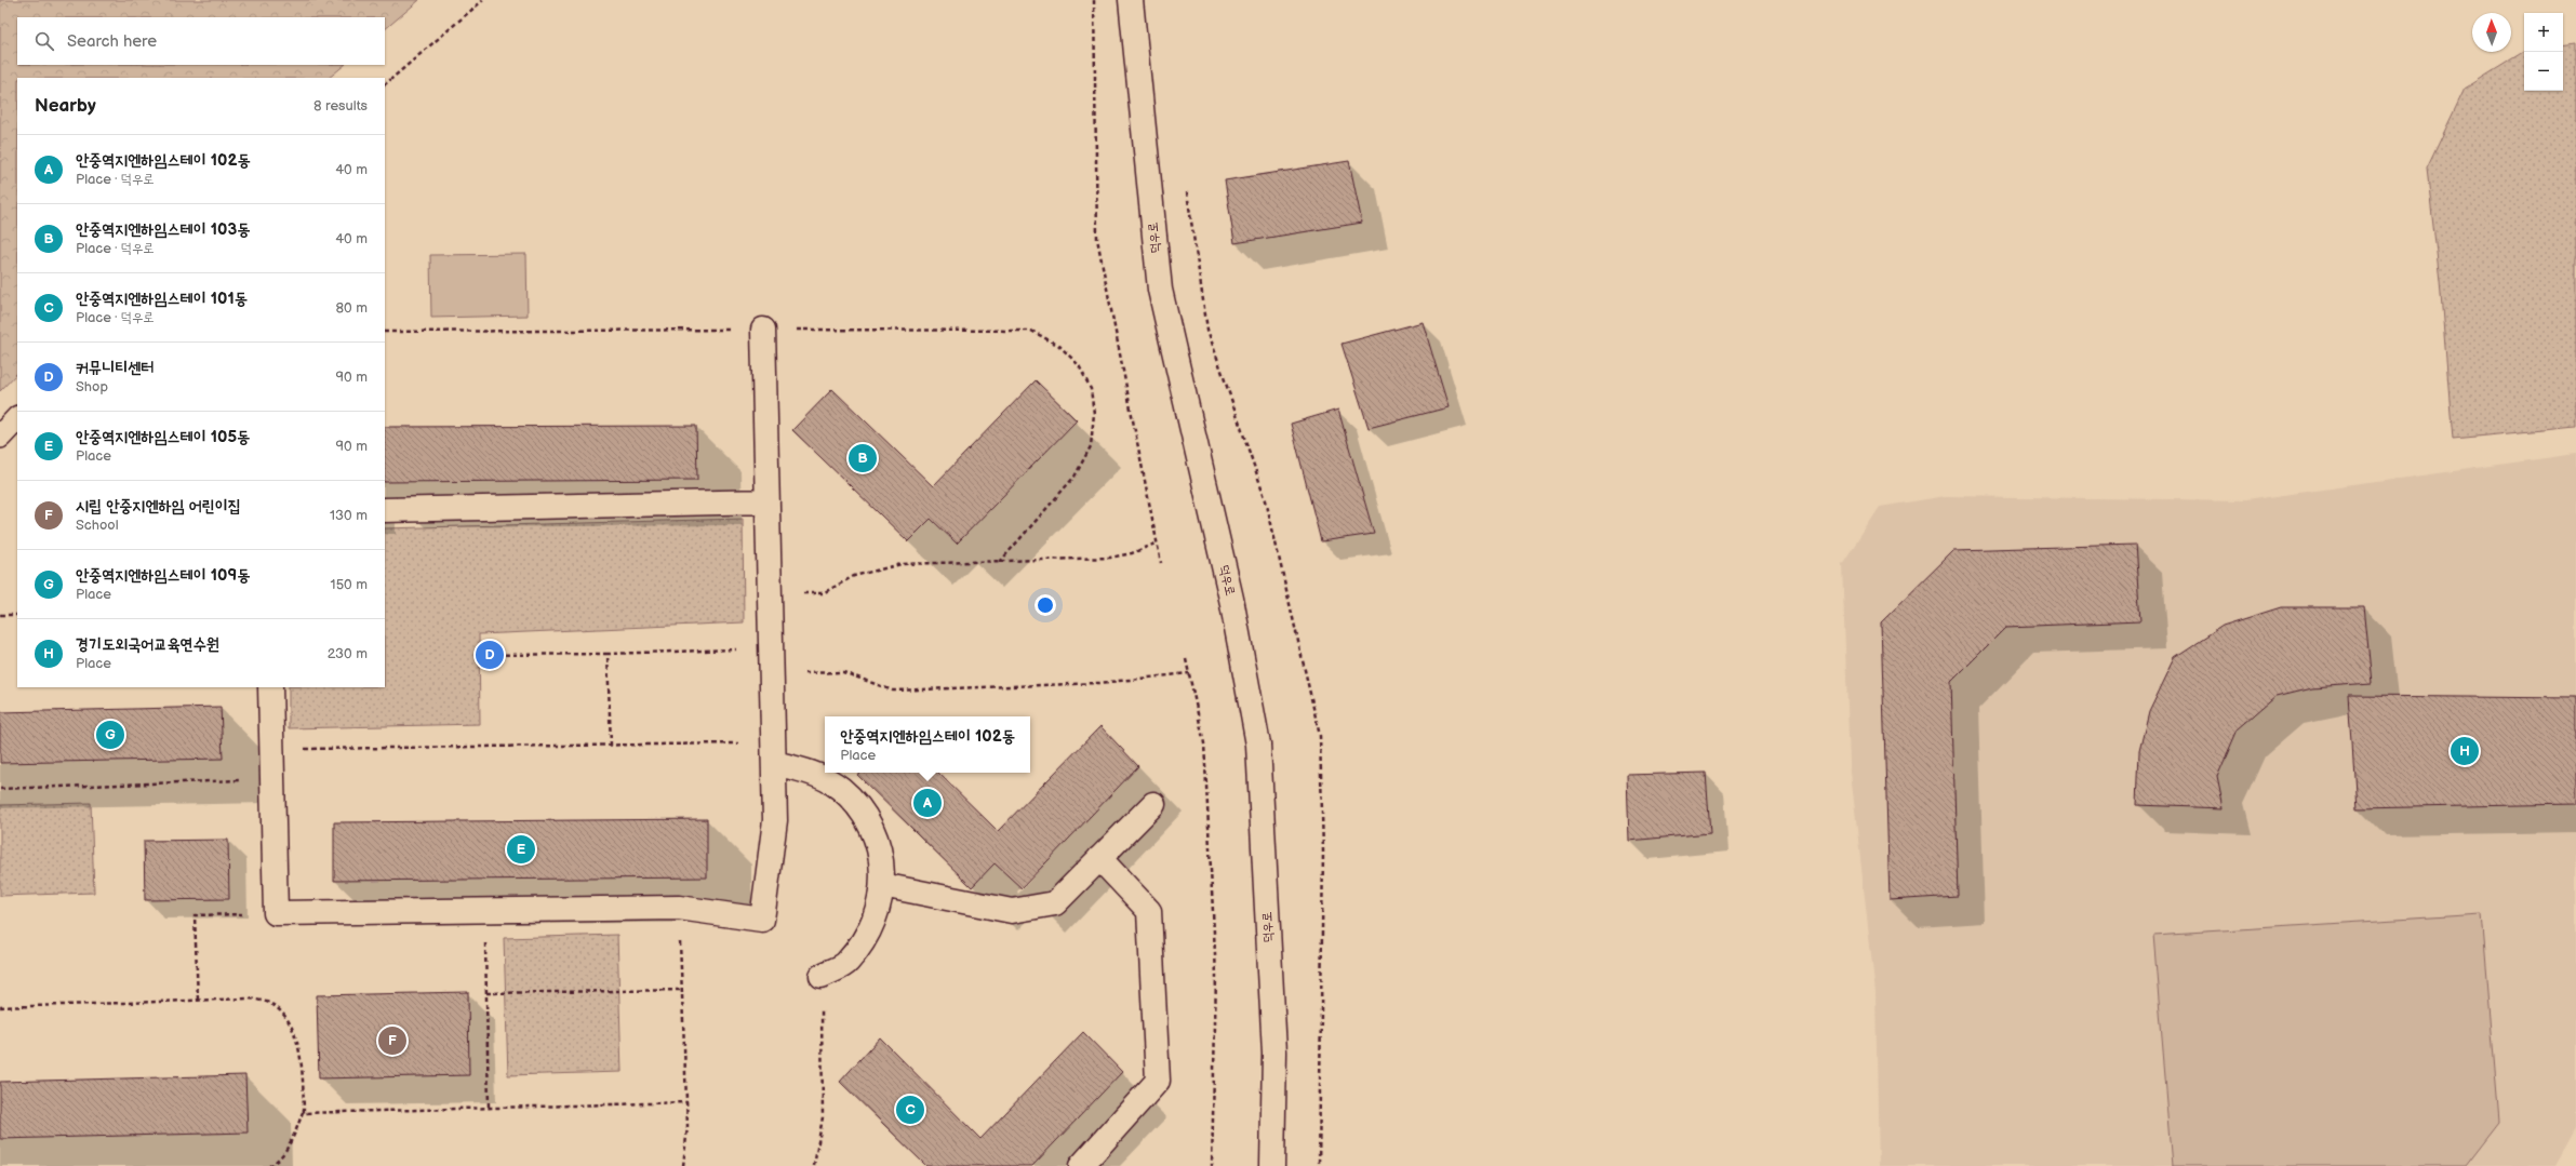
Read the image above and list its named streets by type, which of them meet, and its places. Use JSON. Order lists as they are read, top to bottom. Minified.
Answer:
{"streets":{"street":["덕우로"]},"north":"top","page":{"map_buttons":["+","−"],"search":"Search here","heading":["Nearby","8 results"],"list":[{"mark":"A","name":"안중역지엔하임스테이 102동","note":"Place · 덕우로","value":"40 m"},{"mark":"B","name":"안중역지엔하임스테이 103동","note":"Place · 덕우로","value":"40 m"},{"mark":"C","name":"안중역지엔하임스테이 101동","note":"Place · 덕우로","value":"80 m"},{"mark":"D","name":"커뮤니티센터","note":"Shop","value":"90 m"},{"mark":"E","name":"안중역지엔하임스테이 105동","note":"Place","value":"90 m"},{"mark":"F","name":"시립 안중지엔하임 어린이집","note":"School","value":"130 m"},{"mark":"G","name":"안중역지엔하임스테이 109동","note":"Place","value":"150 m"},{"mark":"H","name":"경기도외국어교육연수원","note":"Place","value":"230 m"}],"pins":["B","D","G","H","A","E","F","C"],"popup":["안중역지엔하임스테이 102동","Place"]}}
